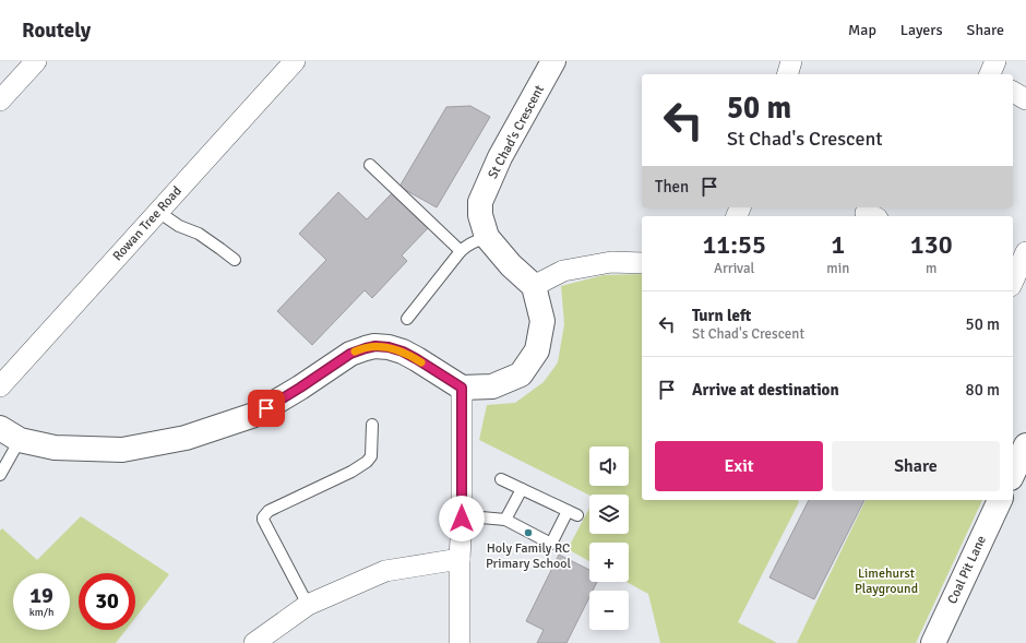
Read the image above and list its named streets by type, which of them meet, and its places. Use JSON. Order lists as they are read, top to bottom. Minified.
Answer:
{"streets":{"street":["St Chad's Crescent","Rowan Tree Road","Coal Pit Lane"]},"parks":["Limehurst Playground"],"places":["Holy Family RC Primary School"],"page":{"header":"Routely","nav":["Map","Layers","Share"],"turn":["50 m","St Chad's Crescent"],"then":"Then","eta":["11:55","Arrival","1","min","130","m"],"list":[{"name":"Turn left","note":"St Chad's Crescent","value":"50 m"},{"name":"Arrive at destination","value":"80 m"}],"buttons":["Exit","Share"],"map_buttons":["+","−"],"speed":"19 km/h","limit":"30"}}
